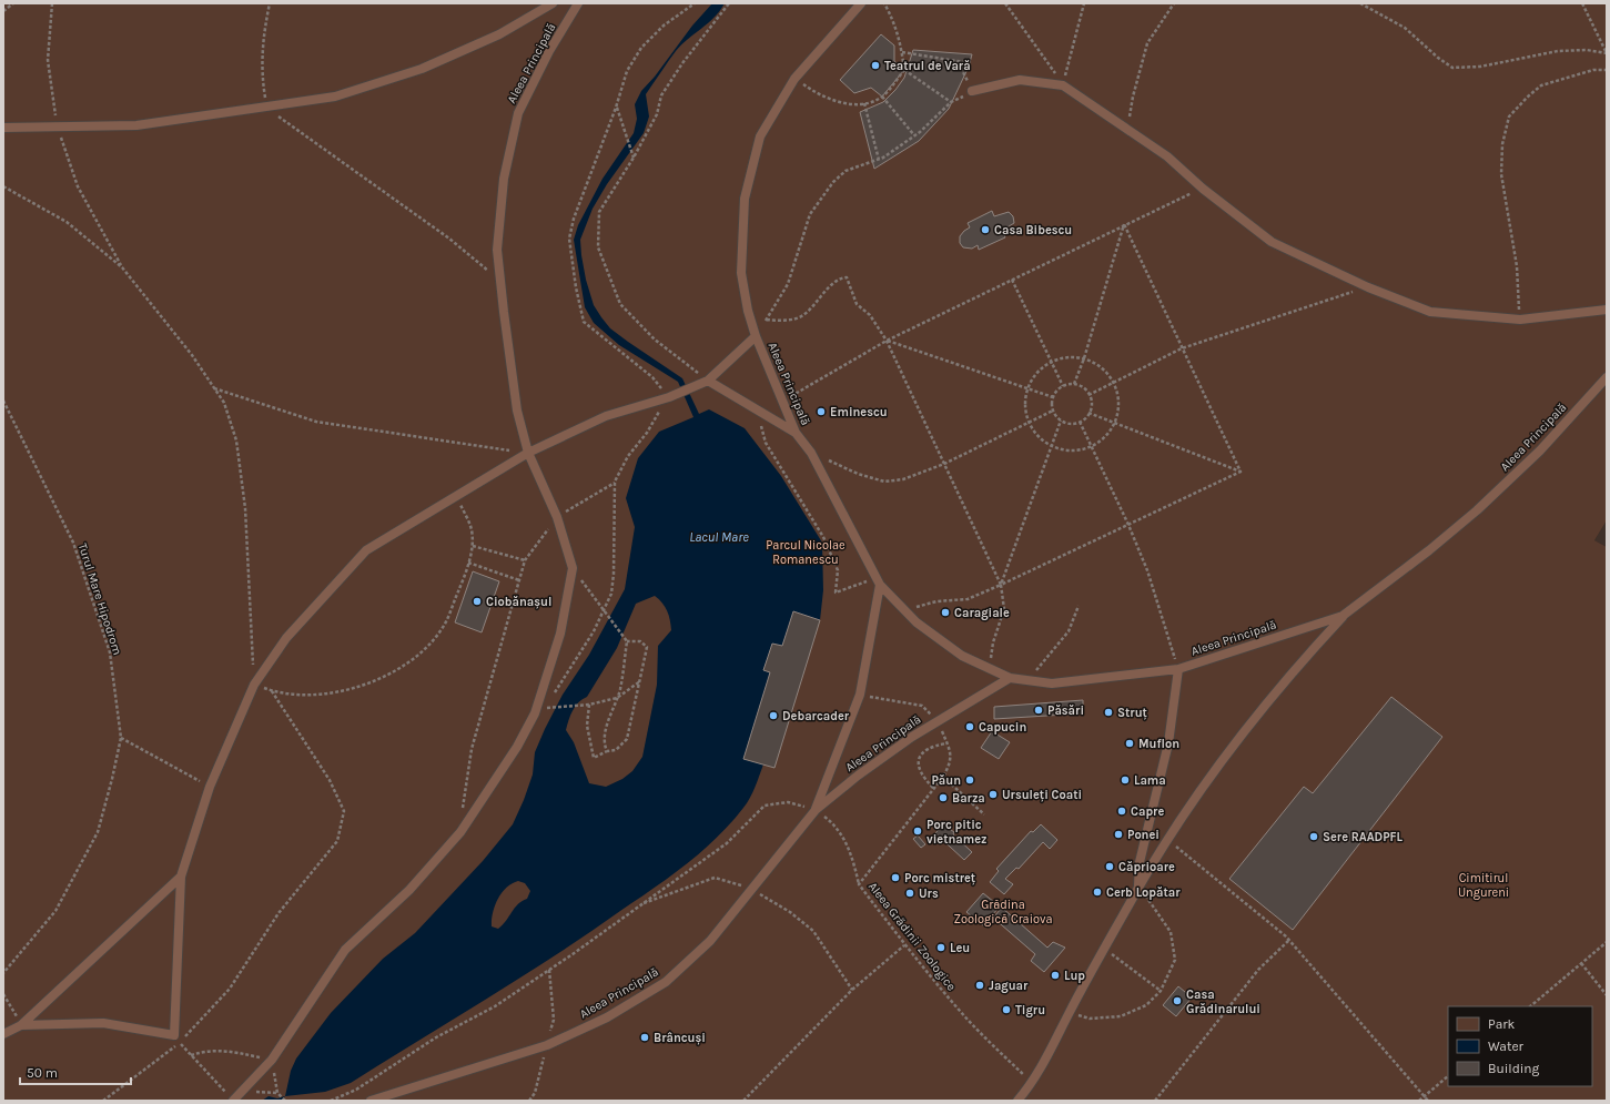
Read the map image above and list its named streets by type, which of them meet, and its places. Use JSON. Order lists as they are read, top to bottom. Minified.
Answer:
{"streets":{"street":["Aleea Principală"],"path":["Turul Mare Hipodrom","Aleea Grădinii Zoologice"]},"crossings":[["Aleea Principală","Aleea Grădinii Zoologice"]],"water":["Lacul Mare"],"parks":["Parcul Nicolae Romanescu","Cimitirul Ungureni","Grădina Zoologică Craiova"],"places":["Teatrul de Vară","Casa Bibescu","Eminescu","Ciobănașul","Caragiale","Păsări","Struț","Debarcader","Capucin","Muflon","Păun","Lama","Ursuleți Coati","Barza","Capre","Porc pitic vietnamez","Ponei","Sere RAADPFL","Căprioare","Porc mistreț","Cerb Lopătar","Urs","Leu","Lup","Jaguar","Casa Grădinarului","Tigru","Brâncuși"],"legend":["Park","Water","Building"],"scale_bar":"50 m"}
